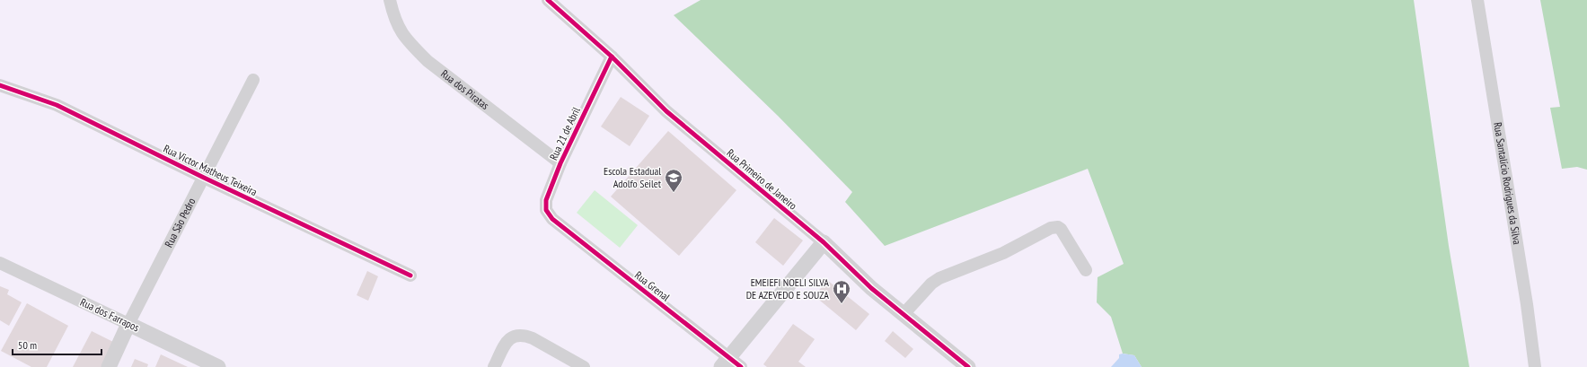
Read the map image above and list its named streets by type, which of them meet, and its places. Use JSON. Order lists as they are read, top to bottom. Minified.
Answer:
{"streets":{"street":["Rua dos Piratas","Rua 21 de Abril","Rua Victor Matheus Teixeira","Rua Primeiro de Janeiro","Rua Santalício Rodrigues da Silva","Rua São Pedro","Rua Grenal","Rua dos Farrapos"]},"crossings":[["Rua dos Piratas","Rua 21 de Abril"],["Rua 21 de Abril","Rua Primeiro de Janeiro"],["Rua 21 de Abril","Rua Grenal"],["Rua Victor Matheus Teixeira","Rua São Pedro"],["Rua São Pedro","Rua dos Farrapos"]],"places":{"school or university":["Escola Estadual Adolfo Seilet"],"hospital":["EMEIEFI NOELI SILVA DE AZEVEDO E SOUZA"]},"scale_bar":"50 m"}
